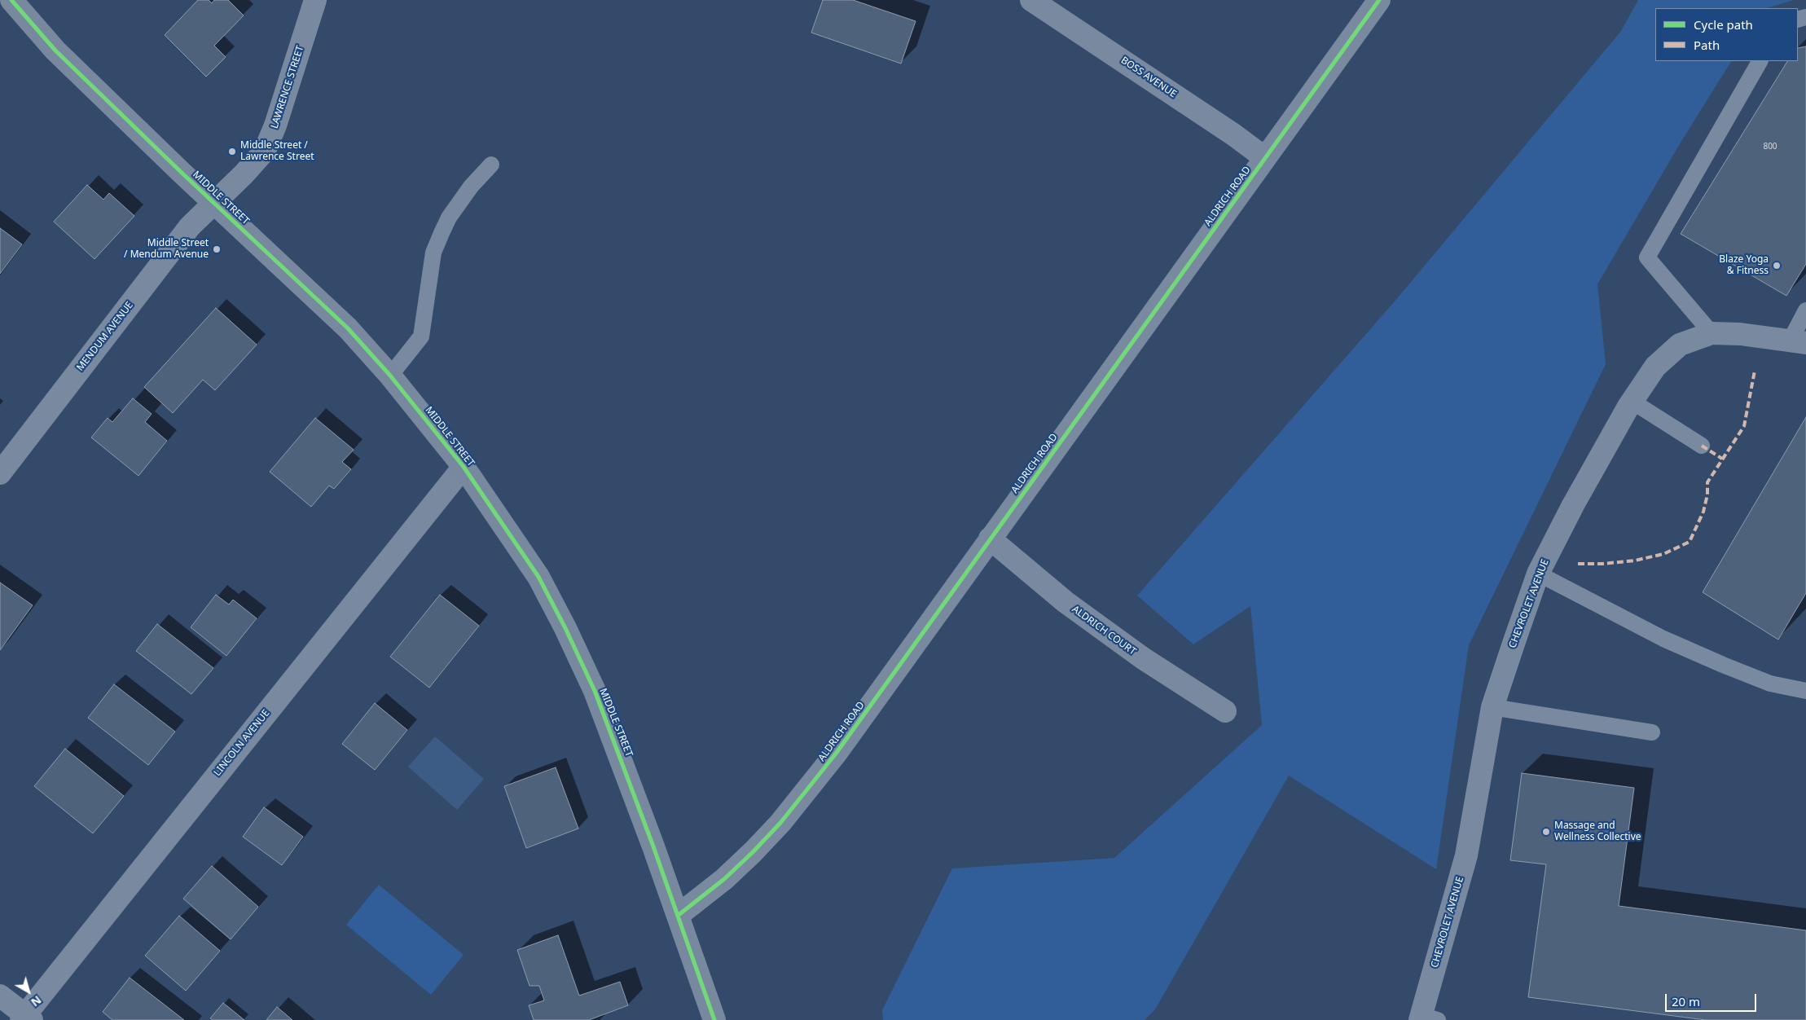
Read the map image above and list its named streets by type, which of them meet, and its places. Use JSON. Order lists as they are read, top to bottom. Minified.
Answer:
{"streets":{"main road":["MIDDLE STREET"],"street":["BOSS AVENUE","LAWRENCE STREET","ALDRICH ROAD","MENDUM AVENUE","CHEVROLET AVENUE","ALDRICH COURT","LINCOLN AVENUE"]},"crossings":[["BOSS AVENUE","ALDRICH ROAD"],["LAWRENCE STREET","MIDDLE STREET"],["LAWRENCE STREET","MENDUM AVENUE"],["ALDRICH ROAD","MIDDLE STREET"],["ALDRICH ROAD","ALDRICH COURT"],["MIDDLE STREET","MENDUM AVENUE"],["MIDDLE STREET","LINCOLN AVENUE"]],"places":["Middle Street / Lawrence Street","Middle Street / Mendum Avenue","Blaze Yoga & Fitness","Massage and Wellness Collective"],"house_numbers":["800"],"legend":["Cycle path","Path"],"scale_bar":"20 m","north":"bottom right"}
